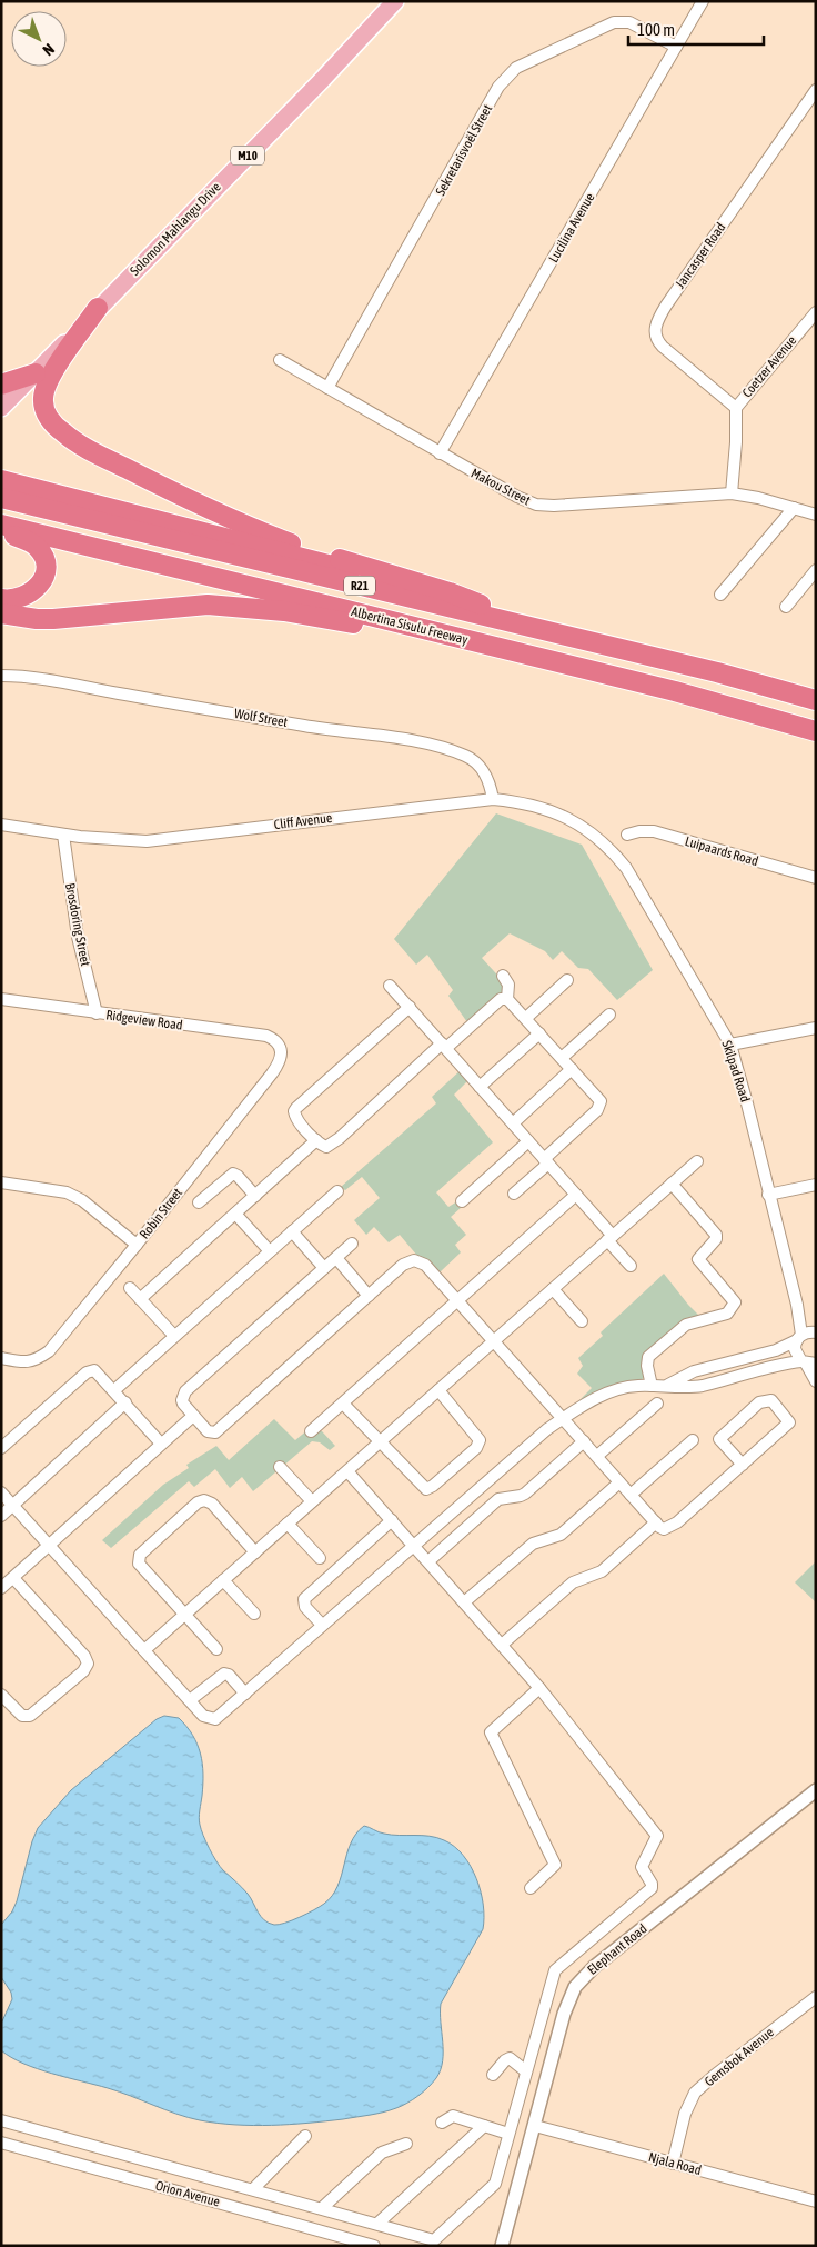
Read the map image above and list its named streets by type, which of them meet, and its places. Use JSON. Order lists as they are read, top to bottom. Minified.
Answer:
{"streets":{"highway":["R21","Albertina Sisulu Freeway"],"main road":["M10","Solomon Mahlangu Drive"],"street":["Sekretarisvoël Street","Lucilina Avenue","Jancasper Road","Coetzer Avenue","Makou Street","Wolf Street","Cliff Avenue","Luipaards Road","Brosdoring Street","Ridgeview Road","Skilpad Road","Robin Street","Elephant Road","Gemsbok Avenue","Njala Road","Orion Avenue"]},"crossings":[["Sekretarisvoël Street","Lucilina Avenue"],["Sekretarisvoël Street","Makou Street"],["Lucilina Avenue","Makou Street"],["Jancasper Road","Coetzer Avenue"],["Coetzer Avenue","Makou Street"],["Wolf Street","Cliff Avenue"],["Cliff Avenue","Brosdoring Street"],["Cliff Avenue","Skilpad Road"],["Brosdoring Street","Ridgeview Road"],["Ridgeview Road","Robin Street"],["Elephant Road","Njala Road"],["Gemsbok Avenue","Njala Road"]],"scale_bar":"100 m","north":"bottom right"}
